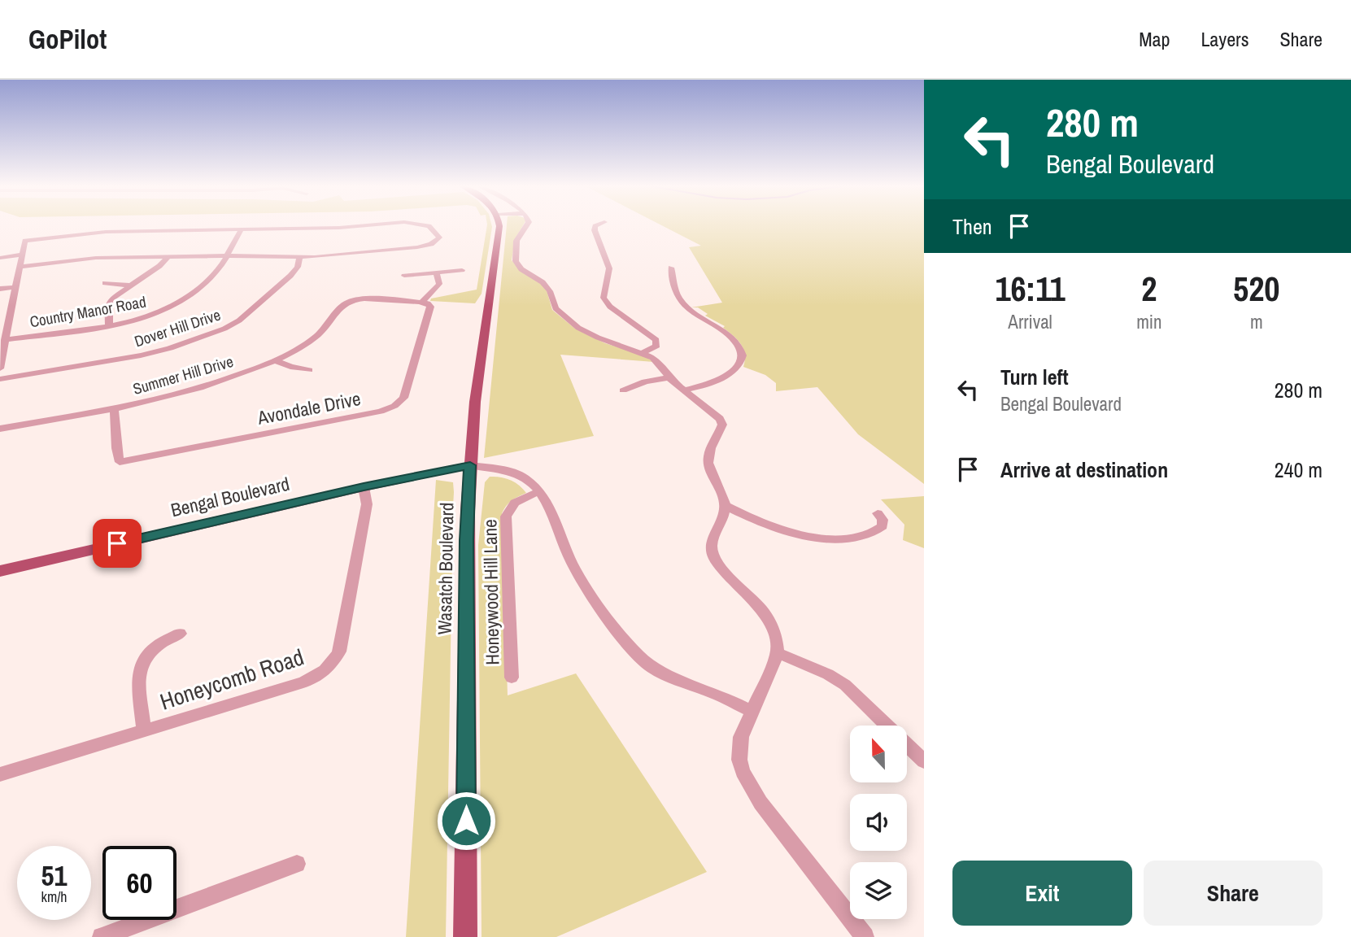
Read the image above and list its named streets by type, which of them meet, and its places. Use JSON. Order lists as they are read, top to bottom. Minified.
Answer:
{"streets":{"main road":["Bengal Boulevard","Wasatch Boulevard"],"street":["Country Manor Road","Dover Hill Drive","Summer Hill Drive","Avondale Drive","Honeywood Hill Lane","Honeycomb Road"]},"crossings":[["Summer Hill Drive","Avondale Drive"],["Bengal Boulevard","Wasatch Boulevard"],["Bengal Boulevard","Honeycomb Road"]],"north":"top","page":{"header":"GoPilot","nav":["Map","Layers","Share"],"turn":["280 m","Bengal Boulevard"],"then":"Then","eta":["16:11","Arrival","2","min","520","m"],"list":[{"name":"Turn left","note":"Bengal Boulevard","value":"280 m"},{"name":"Arrive at destination","value":"240 m"}],"speed":"51 km/h","limit":"60","buttons":["Exit","Share"]}}
